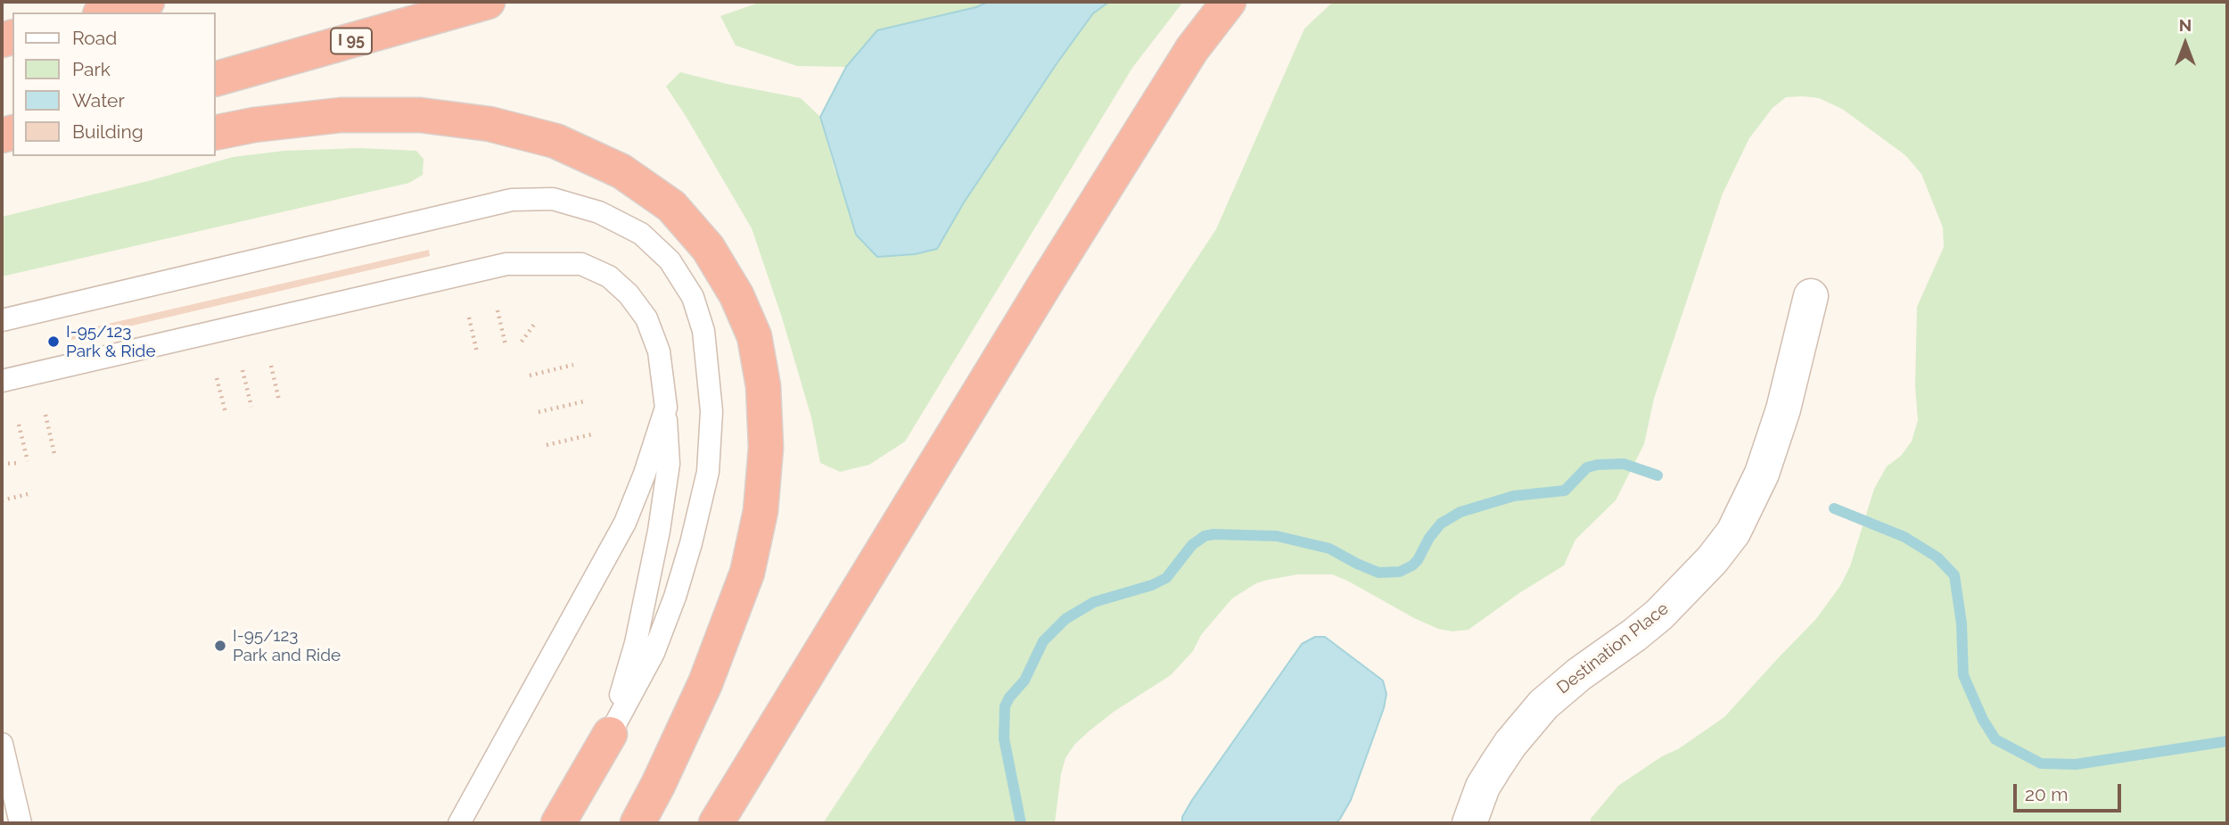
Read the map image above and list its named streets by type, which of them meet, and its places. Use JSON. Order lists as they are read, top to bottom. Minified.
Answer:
{"streets":{"highway":["I 95"],"street":["Destination Place"]},"places":["I-95/123 Park & Ride","I-95/123 Park and Ride"],"legend":["Road","Park","Water","Building"],"scale_bar":"20 m","north":"top"}
